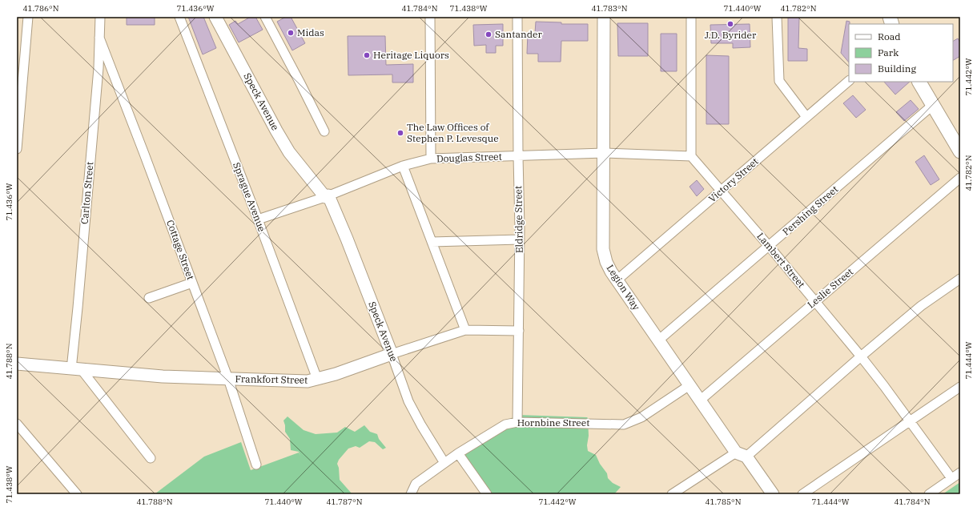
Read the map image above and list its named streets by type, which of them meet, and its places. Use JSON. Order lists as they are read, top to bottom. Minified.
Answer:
{"streets":{"street":["Speck Avenue","Douglas Street","Victory Street","Carlton Street","Sprague Avenue","Pershing Street","Eldridge Street","Cottage Street","Lambert Street","Legion Way","Leslie Street","Frankfort Street","Hornbine Street"]},"crossings":[["Speck Avenue","Douglas Street"],["Speck Avenue","Frankfort Street"],["Speck Avenue","Hornbine Street"],["Douglas Street","Sprague Avenue"],["Douglas Street","Eldridge Street"],["Douglas Street","Lambert Street"],["Douglas Street","Legion Way"],["Victory Street","Lambert Street"],["Victory Street","Legion Way"],["Carlton Street","Cottage Street"],["Carlton Street","Frankfort Street"],["Sprague Avenue","Frankfort Street"],["Pershing Street","Lambert Street"],["Pershing Street","Legion Way"],["Eldridge Street","Frankfort Street"],["Eldridge Street","Hornbine Street"],["Cottage Street","Frankfort Street"],["Lambert Street","Leslie Street"],["Legion Way","Leslie Street"],["Legion Way","Hornbine Street"]],"places":["J.D. Byrider","Midas","Santander","Heritage Liquors","The Law Offices of Stephen P. Levesque"],"legend":["Road","Park","Building"],"coordinates":["41.786°N","71.436°W","41.784°N","71.438°W","41.783°N","71.440°W","41.782°N","71.442°W","71.444°W","41.788°N","41.787°N","41.785°N"]}
